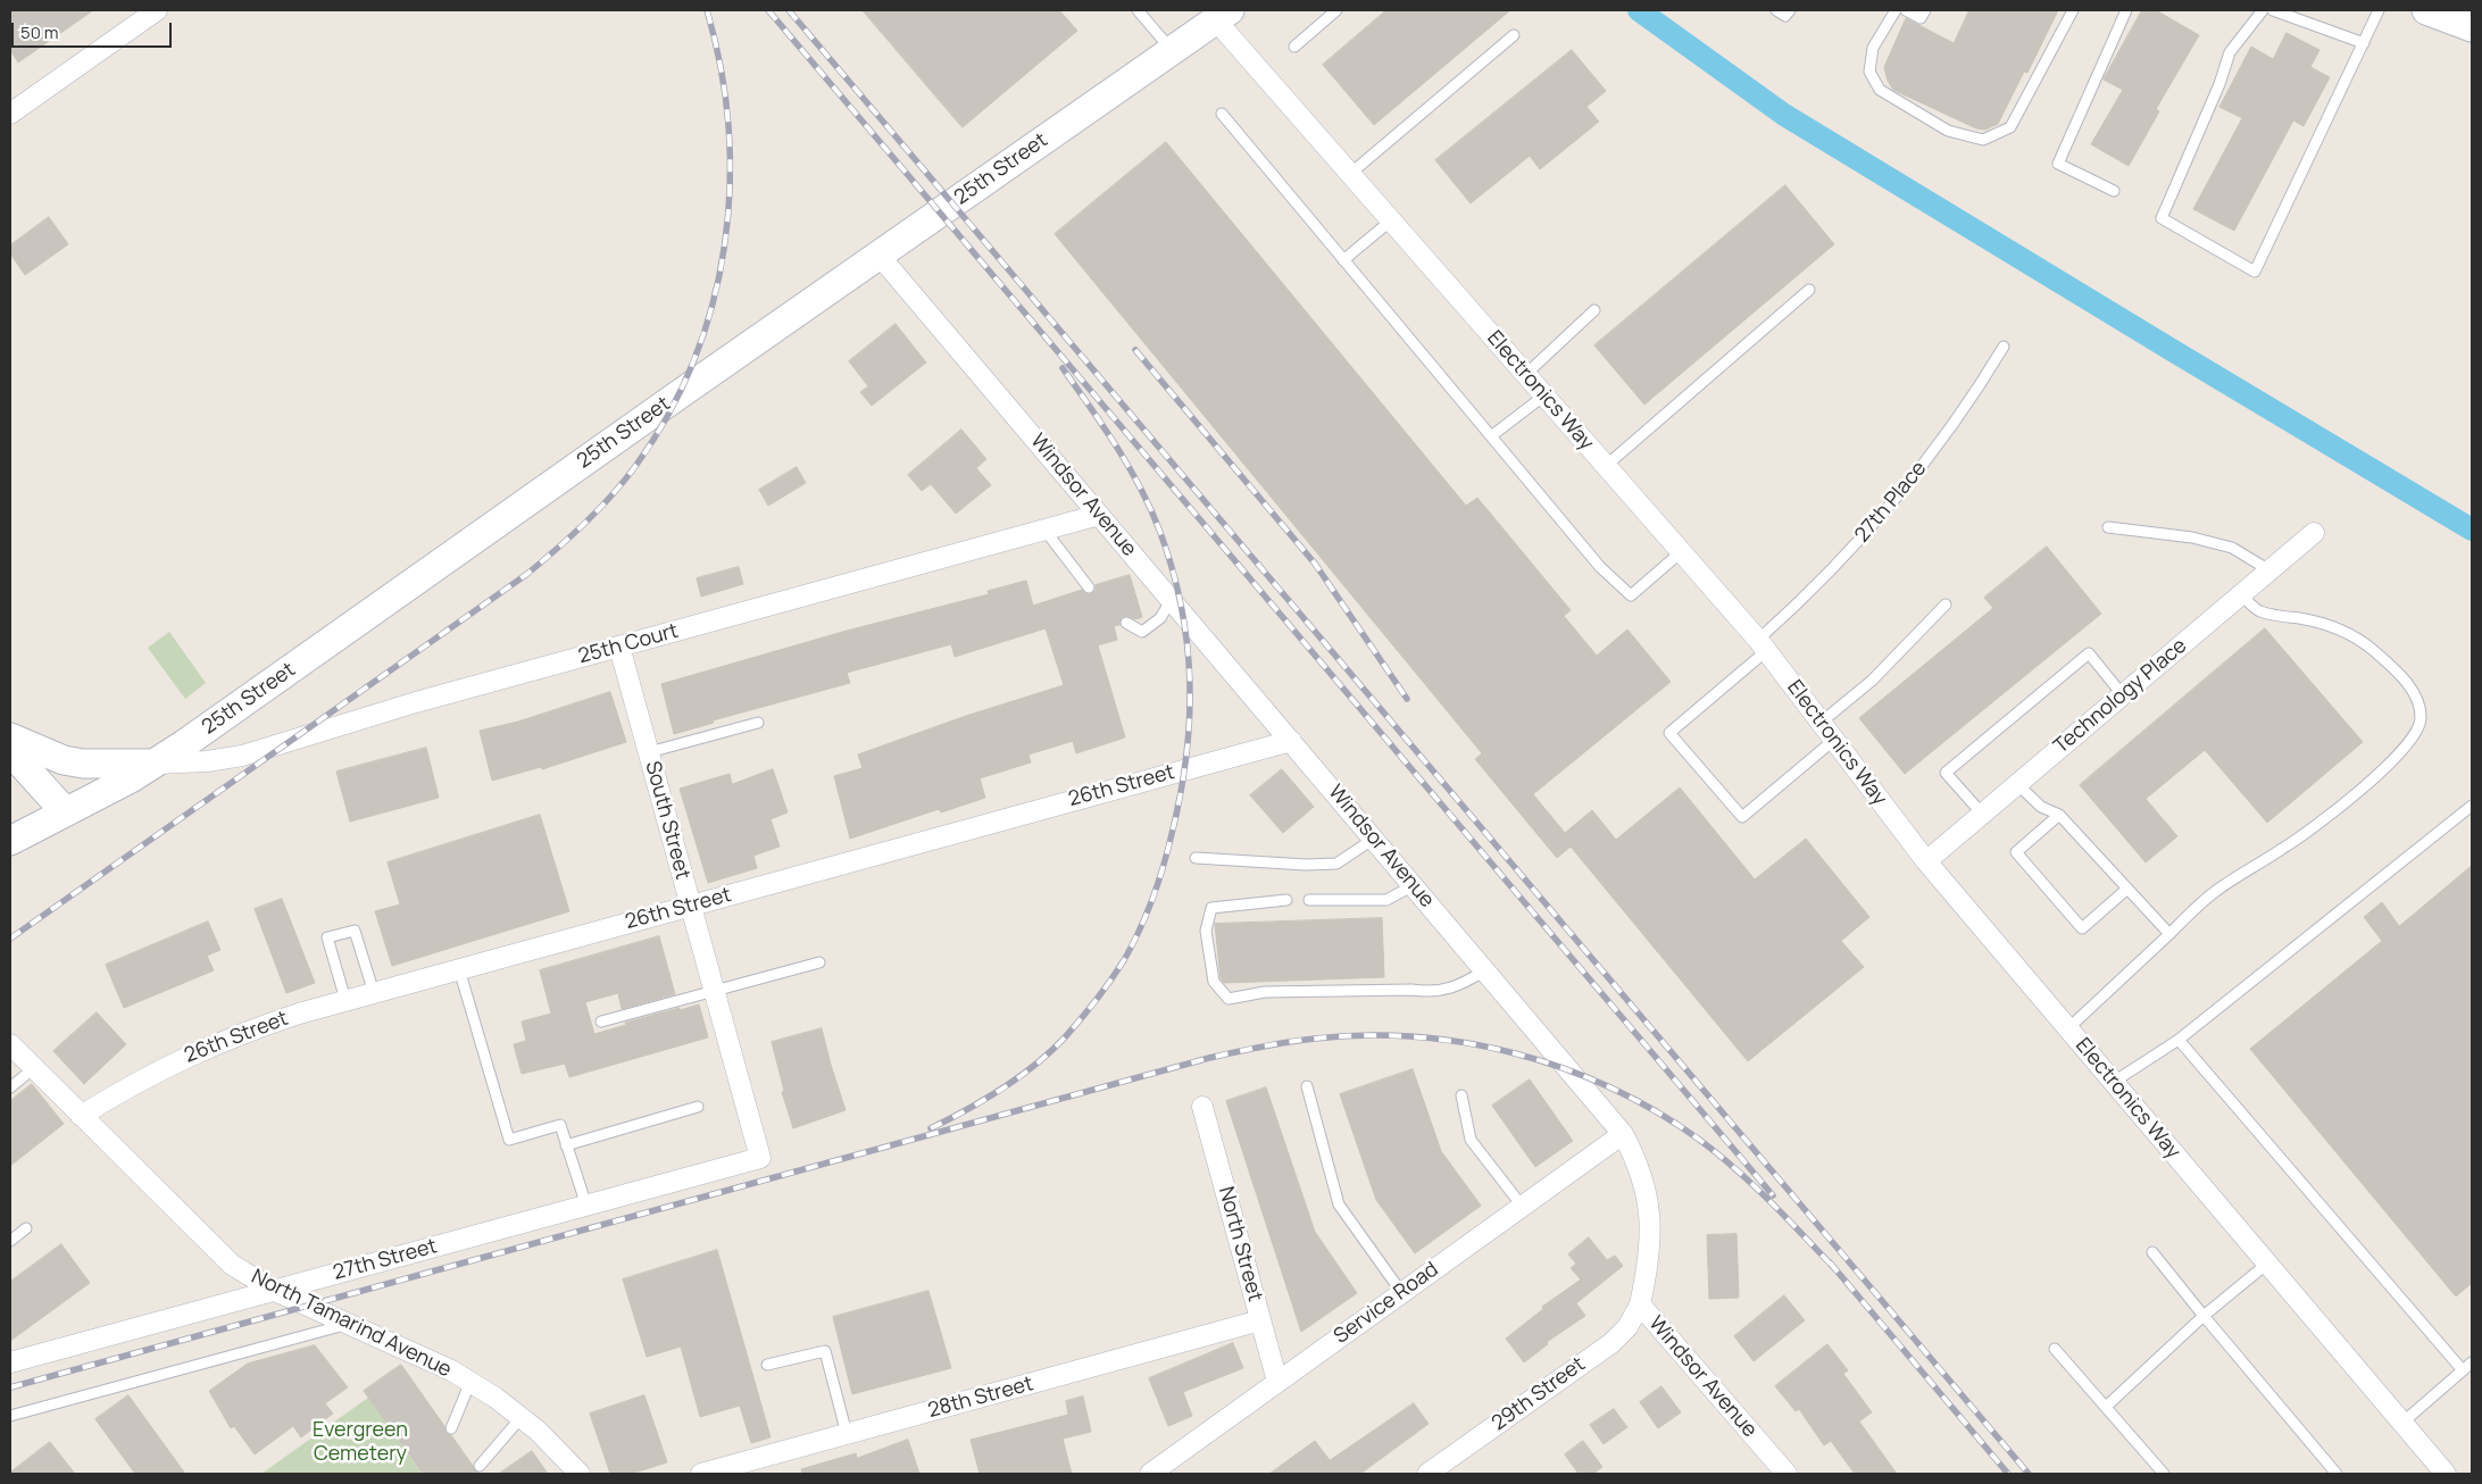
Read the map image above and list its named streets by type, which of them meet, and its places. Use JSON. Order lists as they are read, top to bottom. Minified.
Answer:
{"streets":{"main road":["25th Street"],"street":["Electronics Way","Windsor Avenue","25th Court","Technology Place","26th Street","South Street","North Street","27th Street","Service Road","North Tamarind Avenue","29th Street","28th Street"],"lane":["27th Place"]},"crossings":[["25th Street","Electronics Way"],["25th Street","Windsor Avenue"],["25th Street","25th Court"],["Electronics Way","27th Place"],["Electronics Way","Technology Place"],["Windsor Avenue","25th Court"],["Windsor Avenue","26th Street"],["Windsor Avenue","Service Road"],["Windsor Avenue","29th Street"],["25th Court","South Street"],["26th Street","South Street"],["26th Street","North Tamarind Avenue"],["South Street","27th Street"],["North Street","Service Road"],["North Street","28th Street"],["27th Street","North Tamarind Avenue"]],"parks":["Evergreen Cemetery"],"scale_bar":"50 m"}
